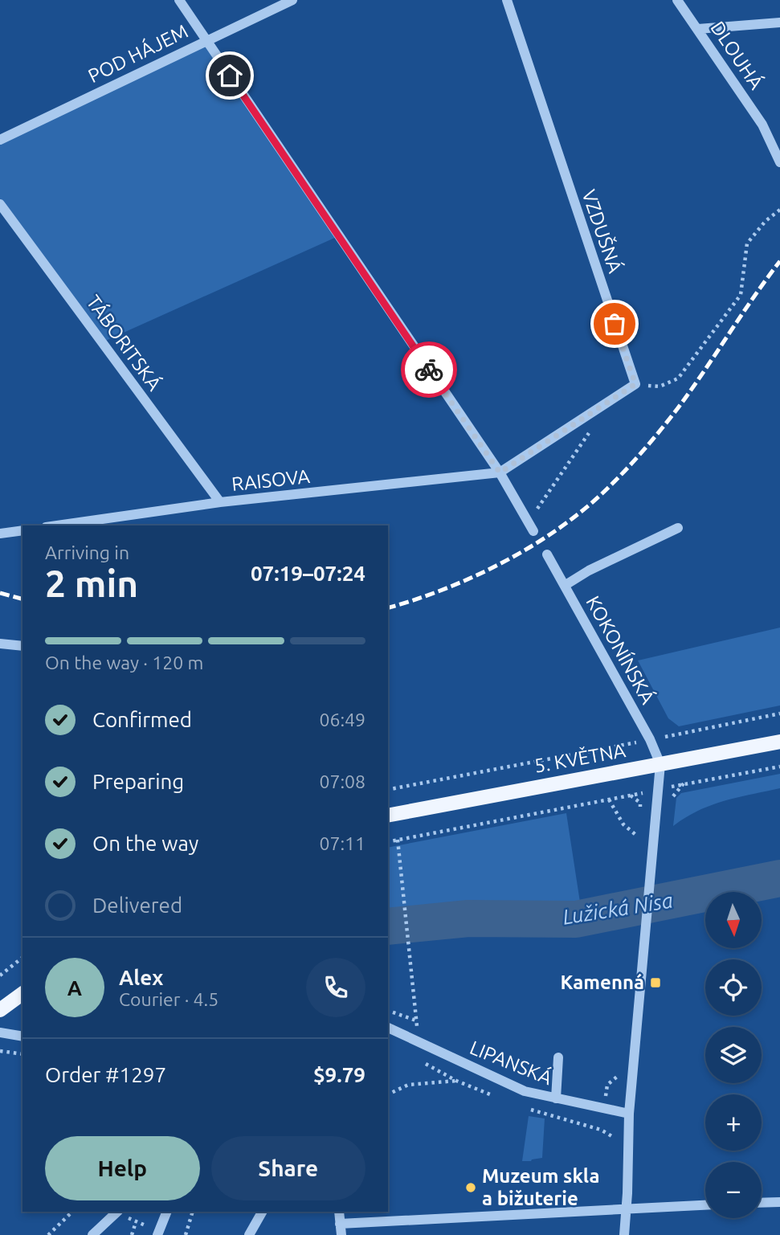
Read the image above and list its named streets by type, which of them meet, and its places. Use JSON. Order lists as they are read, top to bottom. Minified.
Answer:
{"streets":{"main road":["5. KVĚTNA"],"street":["POD HÁJEM","DLOUHÁ","VZDUŠNÁ","TÁBORITSKÁ","RAISOVA","KOKONÍNSKÁ","LIPANSKÁ"]},"crossings":[["TÁBORITSKÁ","RAISOVA"],["KOKONÍNSKÁ","5. KVĚTNA"]],"water":["Lužická Nisa"],"places":{"transit":["Kamenná"],"other":["Muzeum skla a bižuterie"]},"north":"bottom","page":{"heading":["2 min","Arriving in","07:19–07:24"],"panel":["Alex","Courier · 4.5","Order #1297","$9.79"],"bar":"On the way · 120 m","list":[["Confirmed","06:49"],["Preparing","07:08"],["On the way","07:11"],"Delivered"],"map_buttons":["+","−"],"round":"A","buttons":["Help","Share"]}}
